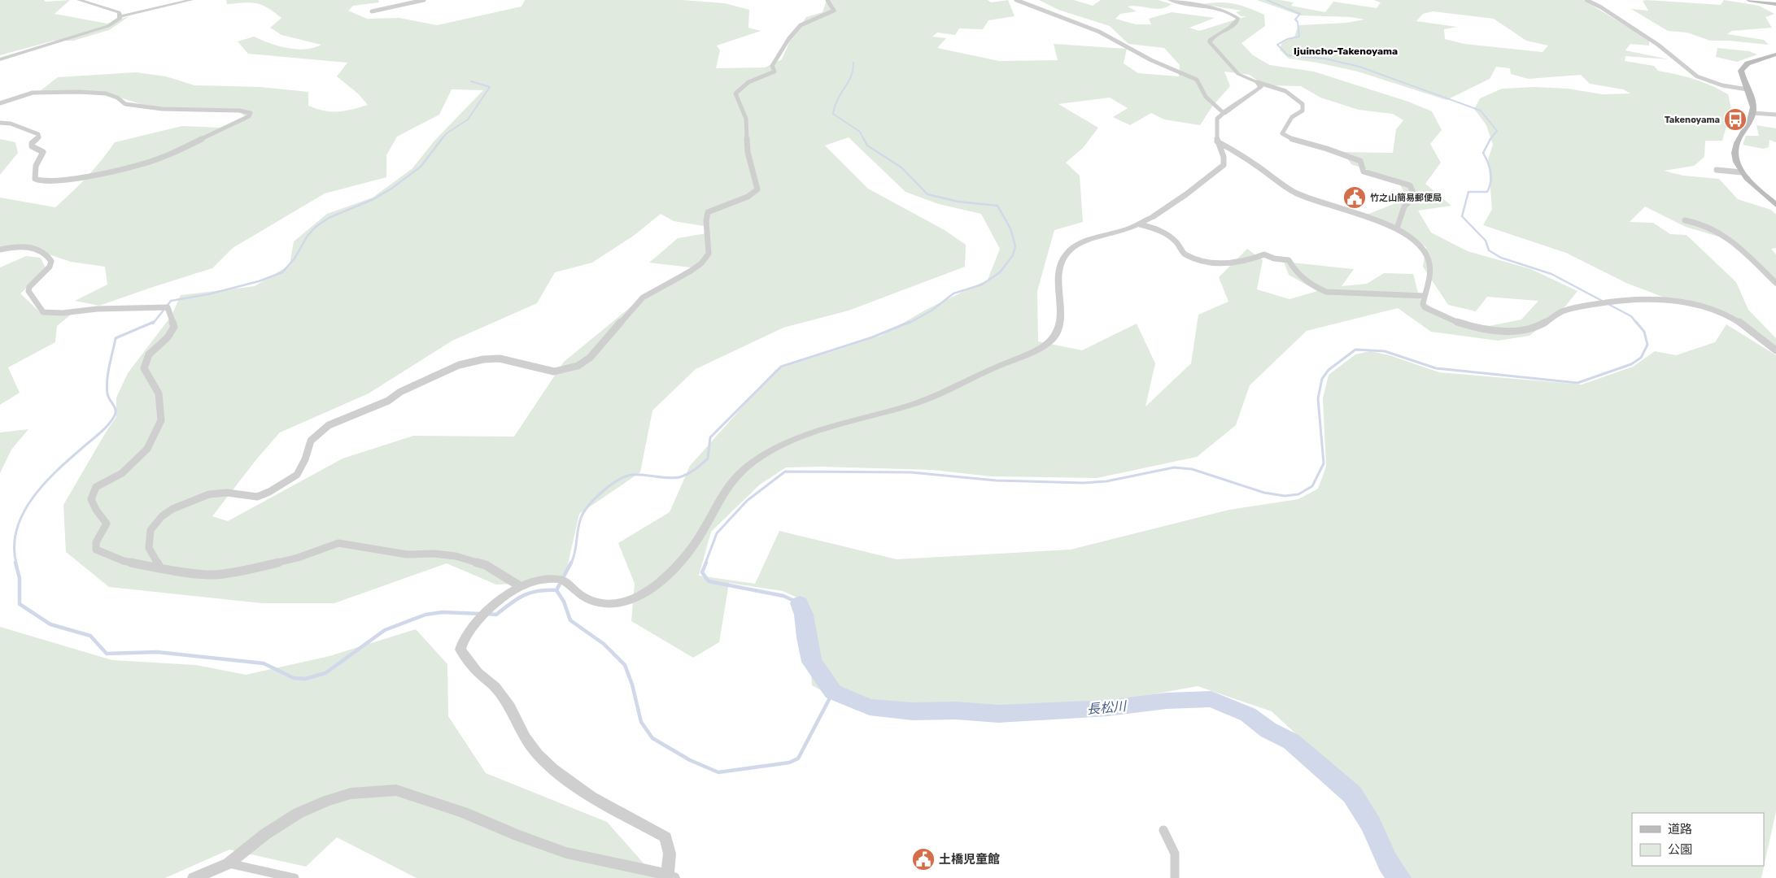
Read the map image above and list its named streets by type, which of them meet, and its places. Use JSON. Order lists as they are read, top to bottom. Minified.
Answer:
{"districts":["Ijuincho-Takenoyama"],"water":["長松川"],"places":{"bus stop":["Takenoyama"],"public building":["竹之山簡易郵便局","土橋児童館"]},"legend":["道路","公園"]}
